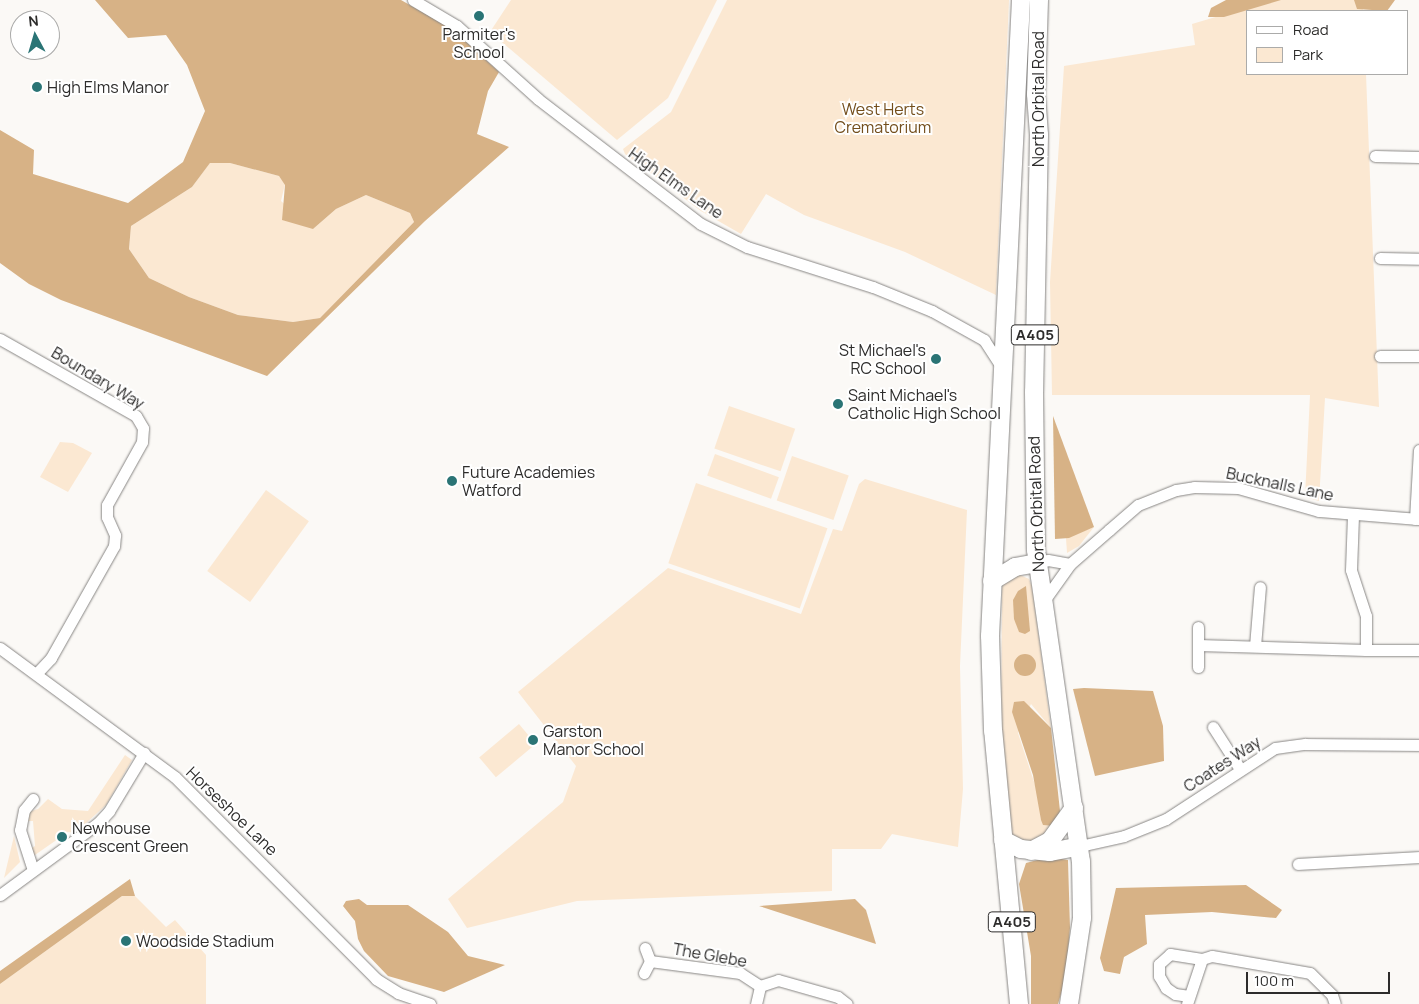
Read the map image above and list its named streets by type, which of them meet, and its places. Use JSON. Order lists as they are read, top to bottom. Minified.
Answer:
{"streets":{"highway":["North Orbital Road","A405"],"street":["High Elms Lane","Boundary Way","Bucknalls Lane","Coates Way","Horseshoe Lane","The Glebe"]},"crossings":[["North Orbital Road","High Elms Lane"],["North Orbital Road","A405"],["North Orbital Road","Bucknalls Lane"],["North Orbital Road","Coates Way"],["Boundary Way","Horseshoe Lane"]],"parks":["West Herts Crematorium"],"places":["Parmiter's School","High Elms Manor","St Michael's RC School","Saint Michael's Catholic High School","Future Academies Watford","Garston Manor School","Newhouse Crescent Green","Woodside Stadium"],"legend":["Road","Park"],"scale_bar":"100 m","north":"top"}
